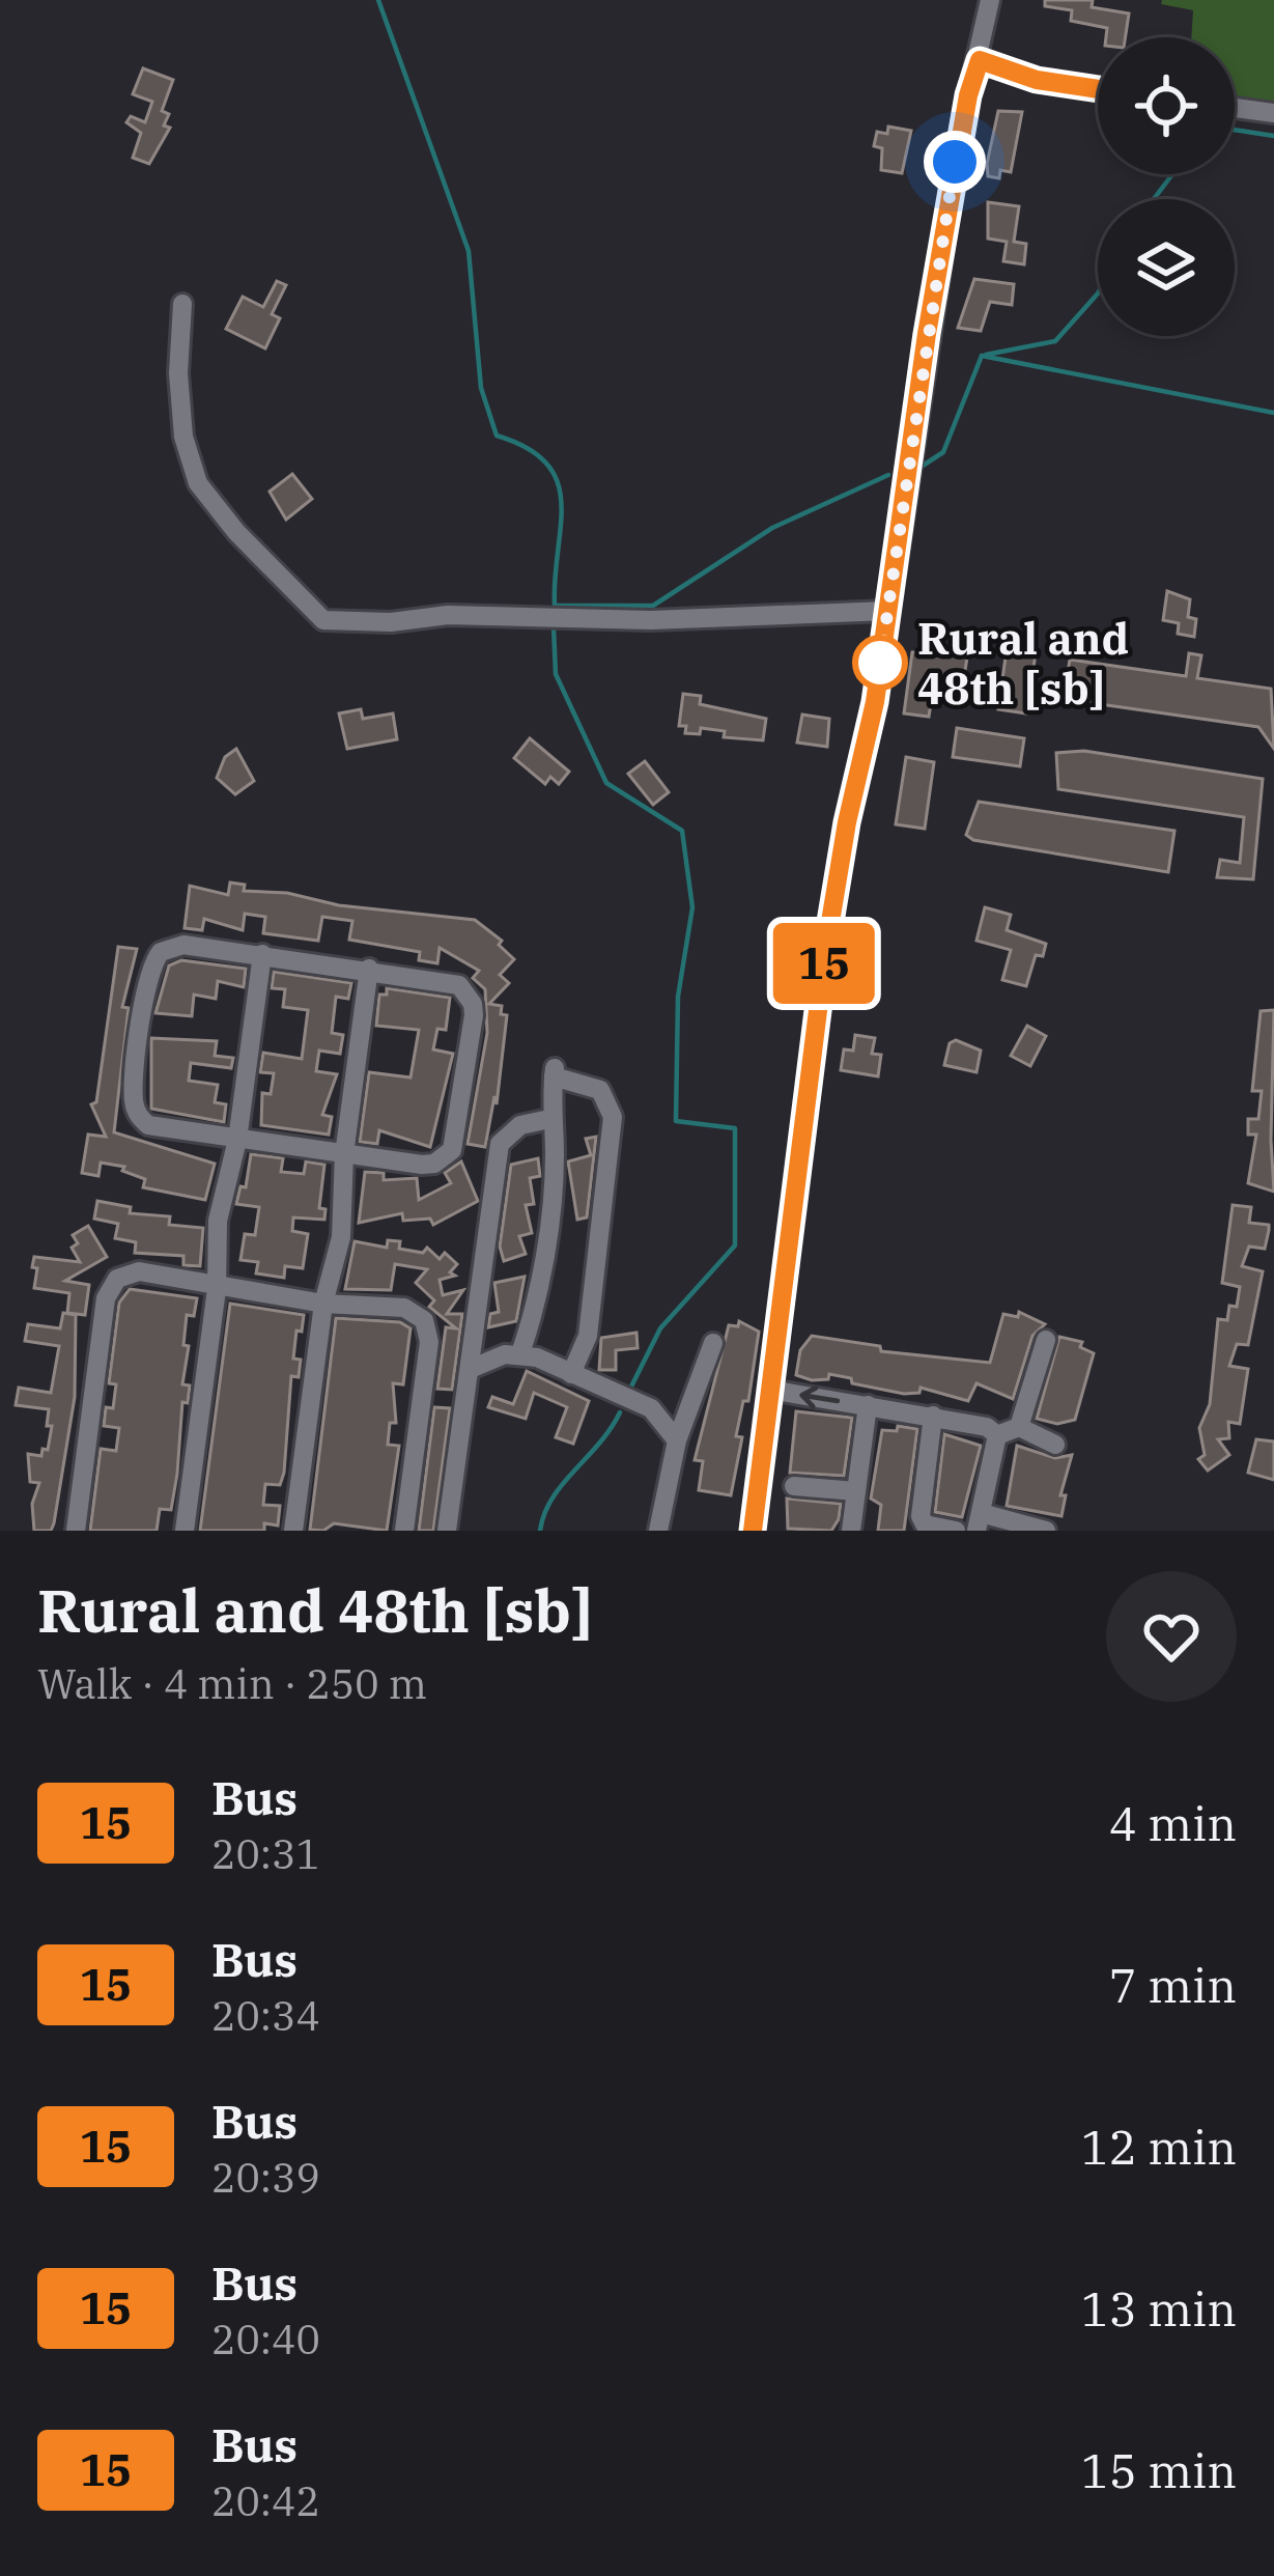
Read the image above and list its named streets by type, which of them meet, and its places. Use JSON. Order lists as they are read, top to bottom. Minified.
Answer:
{"places":["Rural and 48th [sb]"],"lines":["bus line 15"],"page":{"on_map":"15","heading":["Rural and 48th [sb]","Walk · 4 min · 250 m"],"list":[{"mark":"15","name":"Bus","note":"20:31","value":"4 min"},{"mark":"15","name":"Bus","note":"20:34","value":"7 min"},{"mark":"15","name":"Bus","note":"20:39","value":"12 min"},{"mark":"15","name":"Bus","note":"20:40","value":"13 min"},{"mark":"15","name":"Bus","note":"20:42","value":"15 min"}]}}
